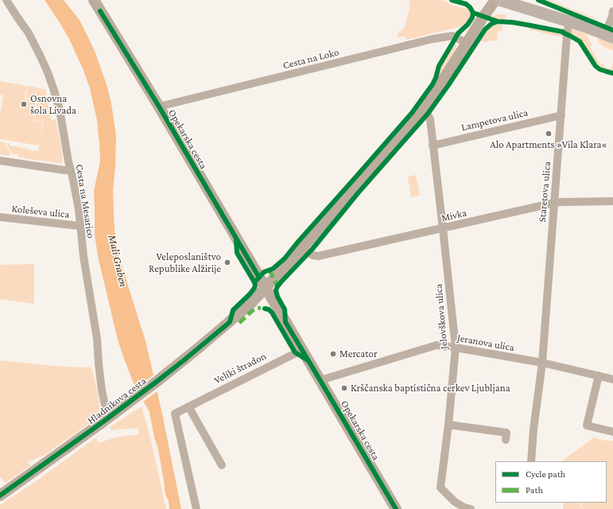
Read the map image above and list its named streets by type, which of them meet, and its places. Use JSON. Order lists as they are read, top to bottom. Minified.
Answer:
{"streets":{"main road":["Opekarska cesta","Hladnikova cesta"],"street":["Cesta na Loko","Lampetova ulica","Staretova ulica","Cesta na Mesarico","Koleševa ulica","Mivka","Jelovškova ulica","Jeranova ulica","Veliki štradon"]},"crossings":[["Cesta na Loko","Opekarska cesta"],["Cesta na Loko","Hladnikova cesta"],["Lampetova ulica","Staretova ulica"],["Lampetova ulica","Jelovškova ulica"],["Opekarska cesta","Jeranova ulica"],["Opekarska cesta","Veliki štradon"],["Opekarska cesta","Hladnikova cesta"],["Staretova ulica","Mivka"],["Staretova ulica","Jeranova ulica"],["Cesta na Mesarico","Koleševa ulica"],["Cesta na Mesarico","Hladnikova cesta"],["Mivka","Jelovškova ulica"],["Mivka","Hladnikova cesta"],["Jelovškova ulica","Jeranova ulica"],["Jelovškova ulica","Hladnikova cesta"]],"water":["Mali Graben"],"places":["Osnovna šola Livada","Alo Apartments »Vila Klara«","Veleposlaništvo Republike Alžirije","Mercator","Krščanska baptistična cerkev Ljubljana"],"legend":["Cycle path","Path"]}
